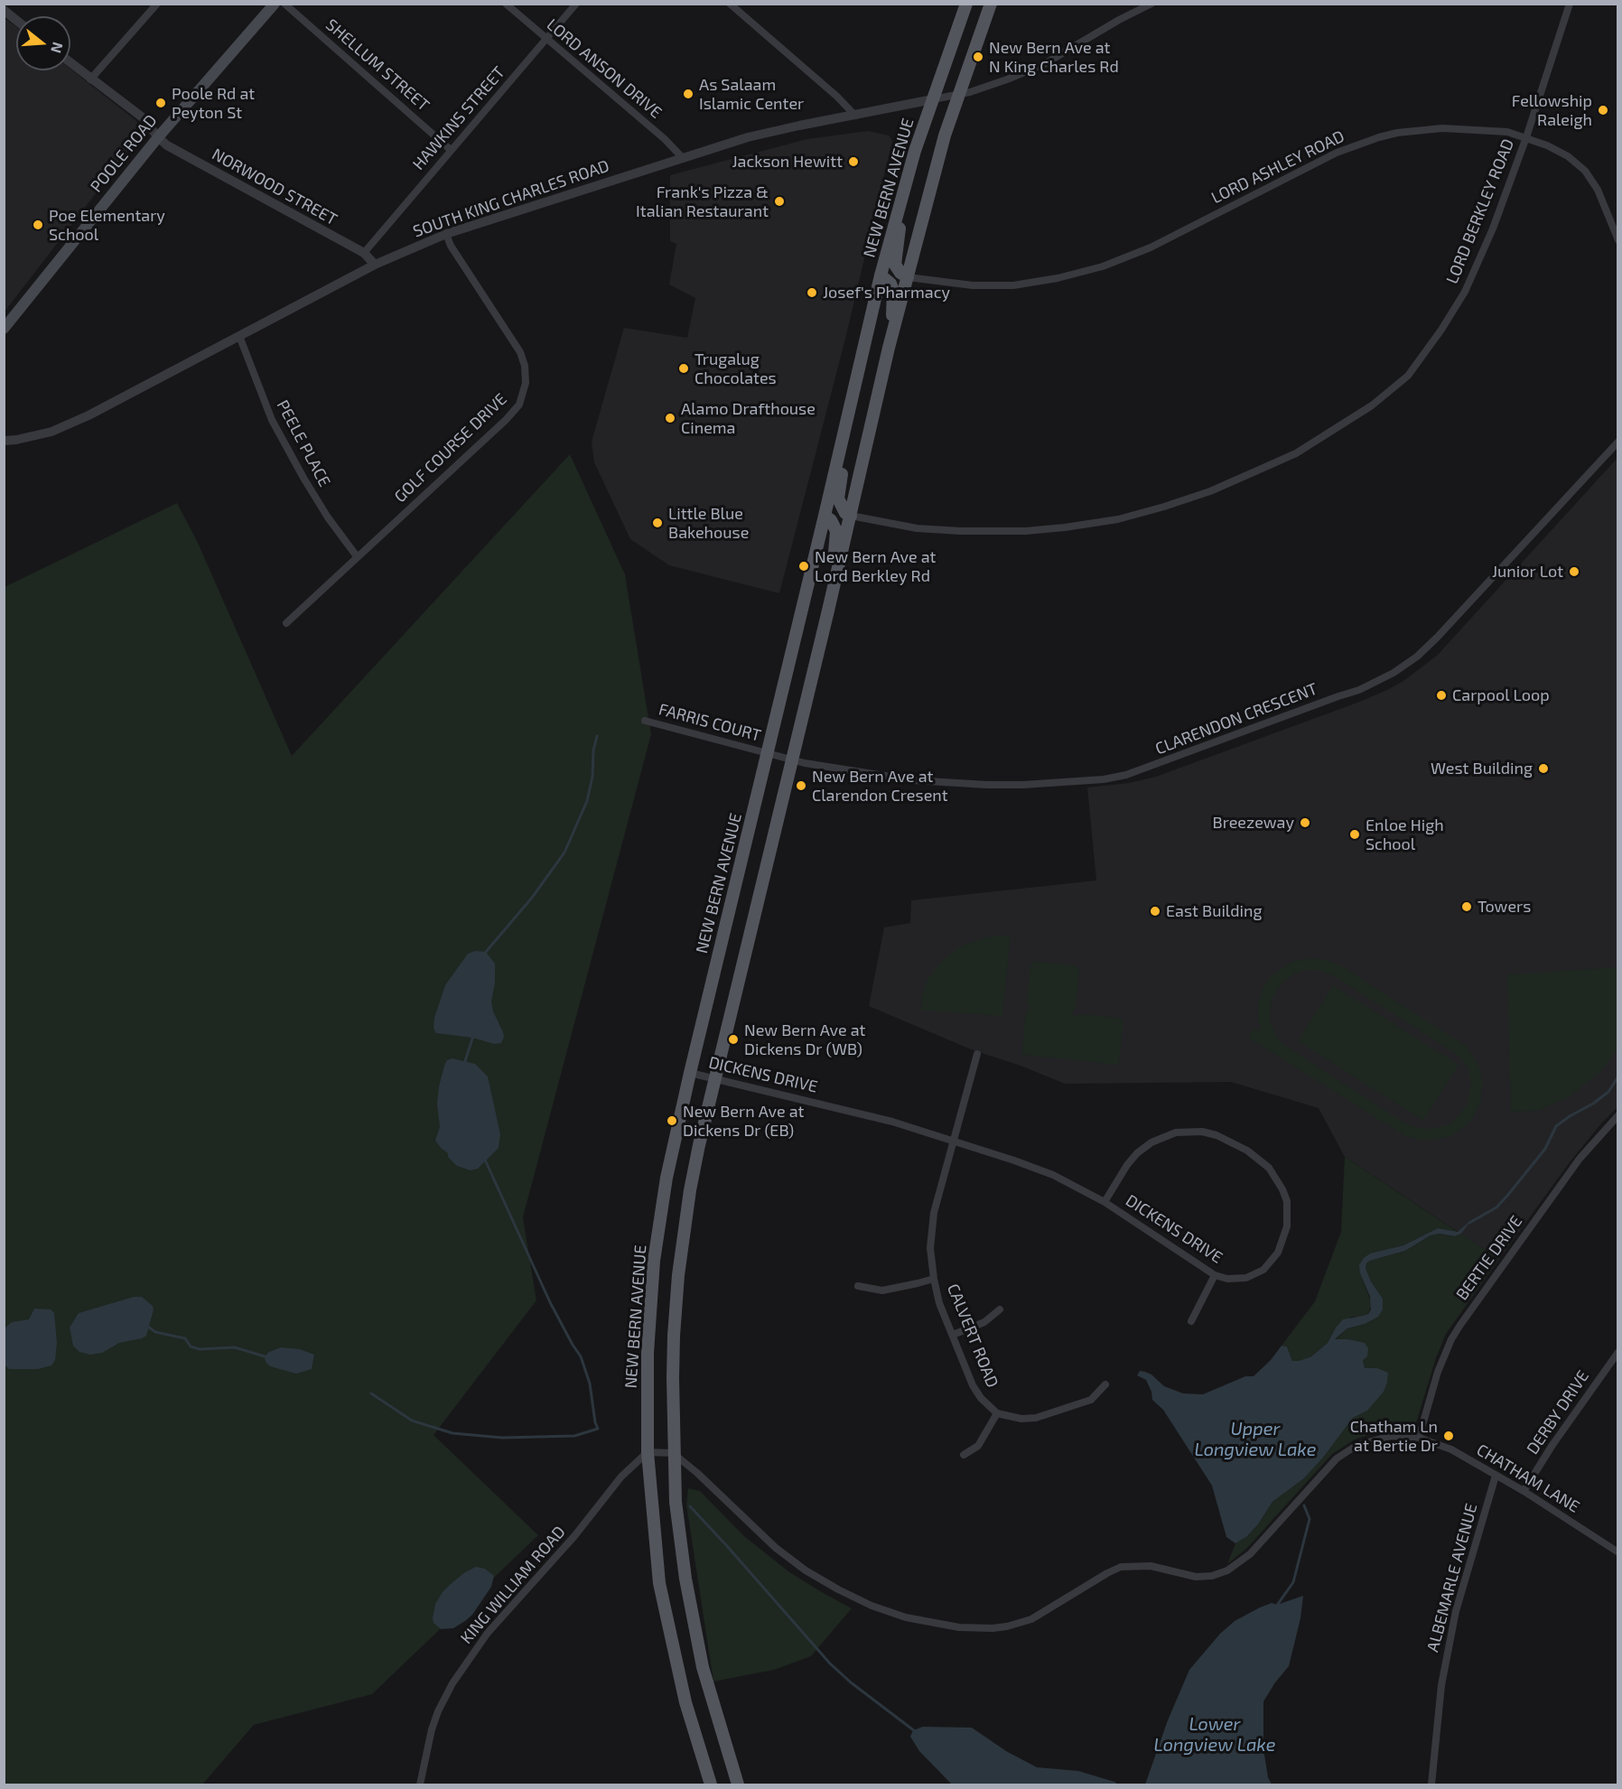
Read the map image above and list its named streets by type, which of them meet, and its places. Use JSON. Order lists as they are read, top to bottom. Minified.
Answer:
{"streets":{"main road":["POOLE ROAD","NEW BERN AVENUE"],"street":["SHELLUM STREET","LORD ANSON DRIVE","HAWKINS STREET","LORD ASHLEY ROAD","NORWOOD STREET","SOUTH KING CHARLES ROAD","LORD BERKLEY ROAD","PEELE PLACE","GOLF COURSE DRIVE","CLARENDON CRESCENT","FARRIS COURT","DICKENS DRIVE","BERTIE DRIVE","CALVERT ROAD","DERBY DRIVE","CHATHAM LANE","ALBEMARLE AVENUE","KING WILLIAM ROAD"]},"crossings":[["SHELLUM STREET","HAWKINS STREET"],["LORD ANSON DRIVE","HAWKINS STREET"],["LORD ANSON DRIVE","SOUTH KING CHARLES ROAD"],["HAWKINS STREET","NORWOOD STREET"],["POOLE ROAD","NORWOOD STREET"],["LORD ASHLEY ROAD","LORD BERKLEY ROAD"],["NORWOOD STREET","SOUTH KING CHARLES ROAD"],["NEW BERN AVENUE","SOUTH KING CHARLES ROAD"],["NEW BERN AVENUE","CLARENDON CRESCENT"],["NEW BERN AVENUE","FARRIS COURT"],["NEW BERN AVENUE","DICKENS DRIVE"],["NEW BERN AVENUE","KING WILLIAM ROAD"],["SOUTH KING CHARLES ROAD","PEELE PLACE"],["SOUTH KING CHARLES ROAD","GOLF COURSE DRIVE"],["PEELE PLACE","GOLF COURSE DRIVE"],["CLARENDON CRESCENT","FARRIS COURT"],["DICKENS DRIVE","CALVERT ROAD"],["BERTIE DRIVE","CHATHAM LANE"],["DERBY DRIVE","CHATHAM LANE"],["CHATHAM LANE","ALBEMARLE AVENUE"]],"water":["Upper Longview Lake","Lower Longview Lake"],"places":["New Bern Ave at N King Charles Rd","As Salaam Islamic Center","Poole Rd at Peyton St","Fellowship Raleigh","Jackson Hewitt","Frank's Pizza & Italian Restaurant","Poe Elementary School","Josef's Pharmacy","Trugalug Chocolates","Alamo Drafthouse Cinema","Little Blue Bakehouse","New Bern Ave at Lord Berkley Rd","Junior Lot","Carpool Loop","West Building","New Bern Ave at Clarendon Cresent","Breezeway","Enloe High School","Towers","East Building","New Bern Ave at Dickens Dr (WB)","New Bern Ave at Dickens Dr (EB)","Chatham Ln at Bertie Dr"],"north":"right"}
